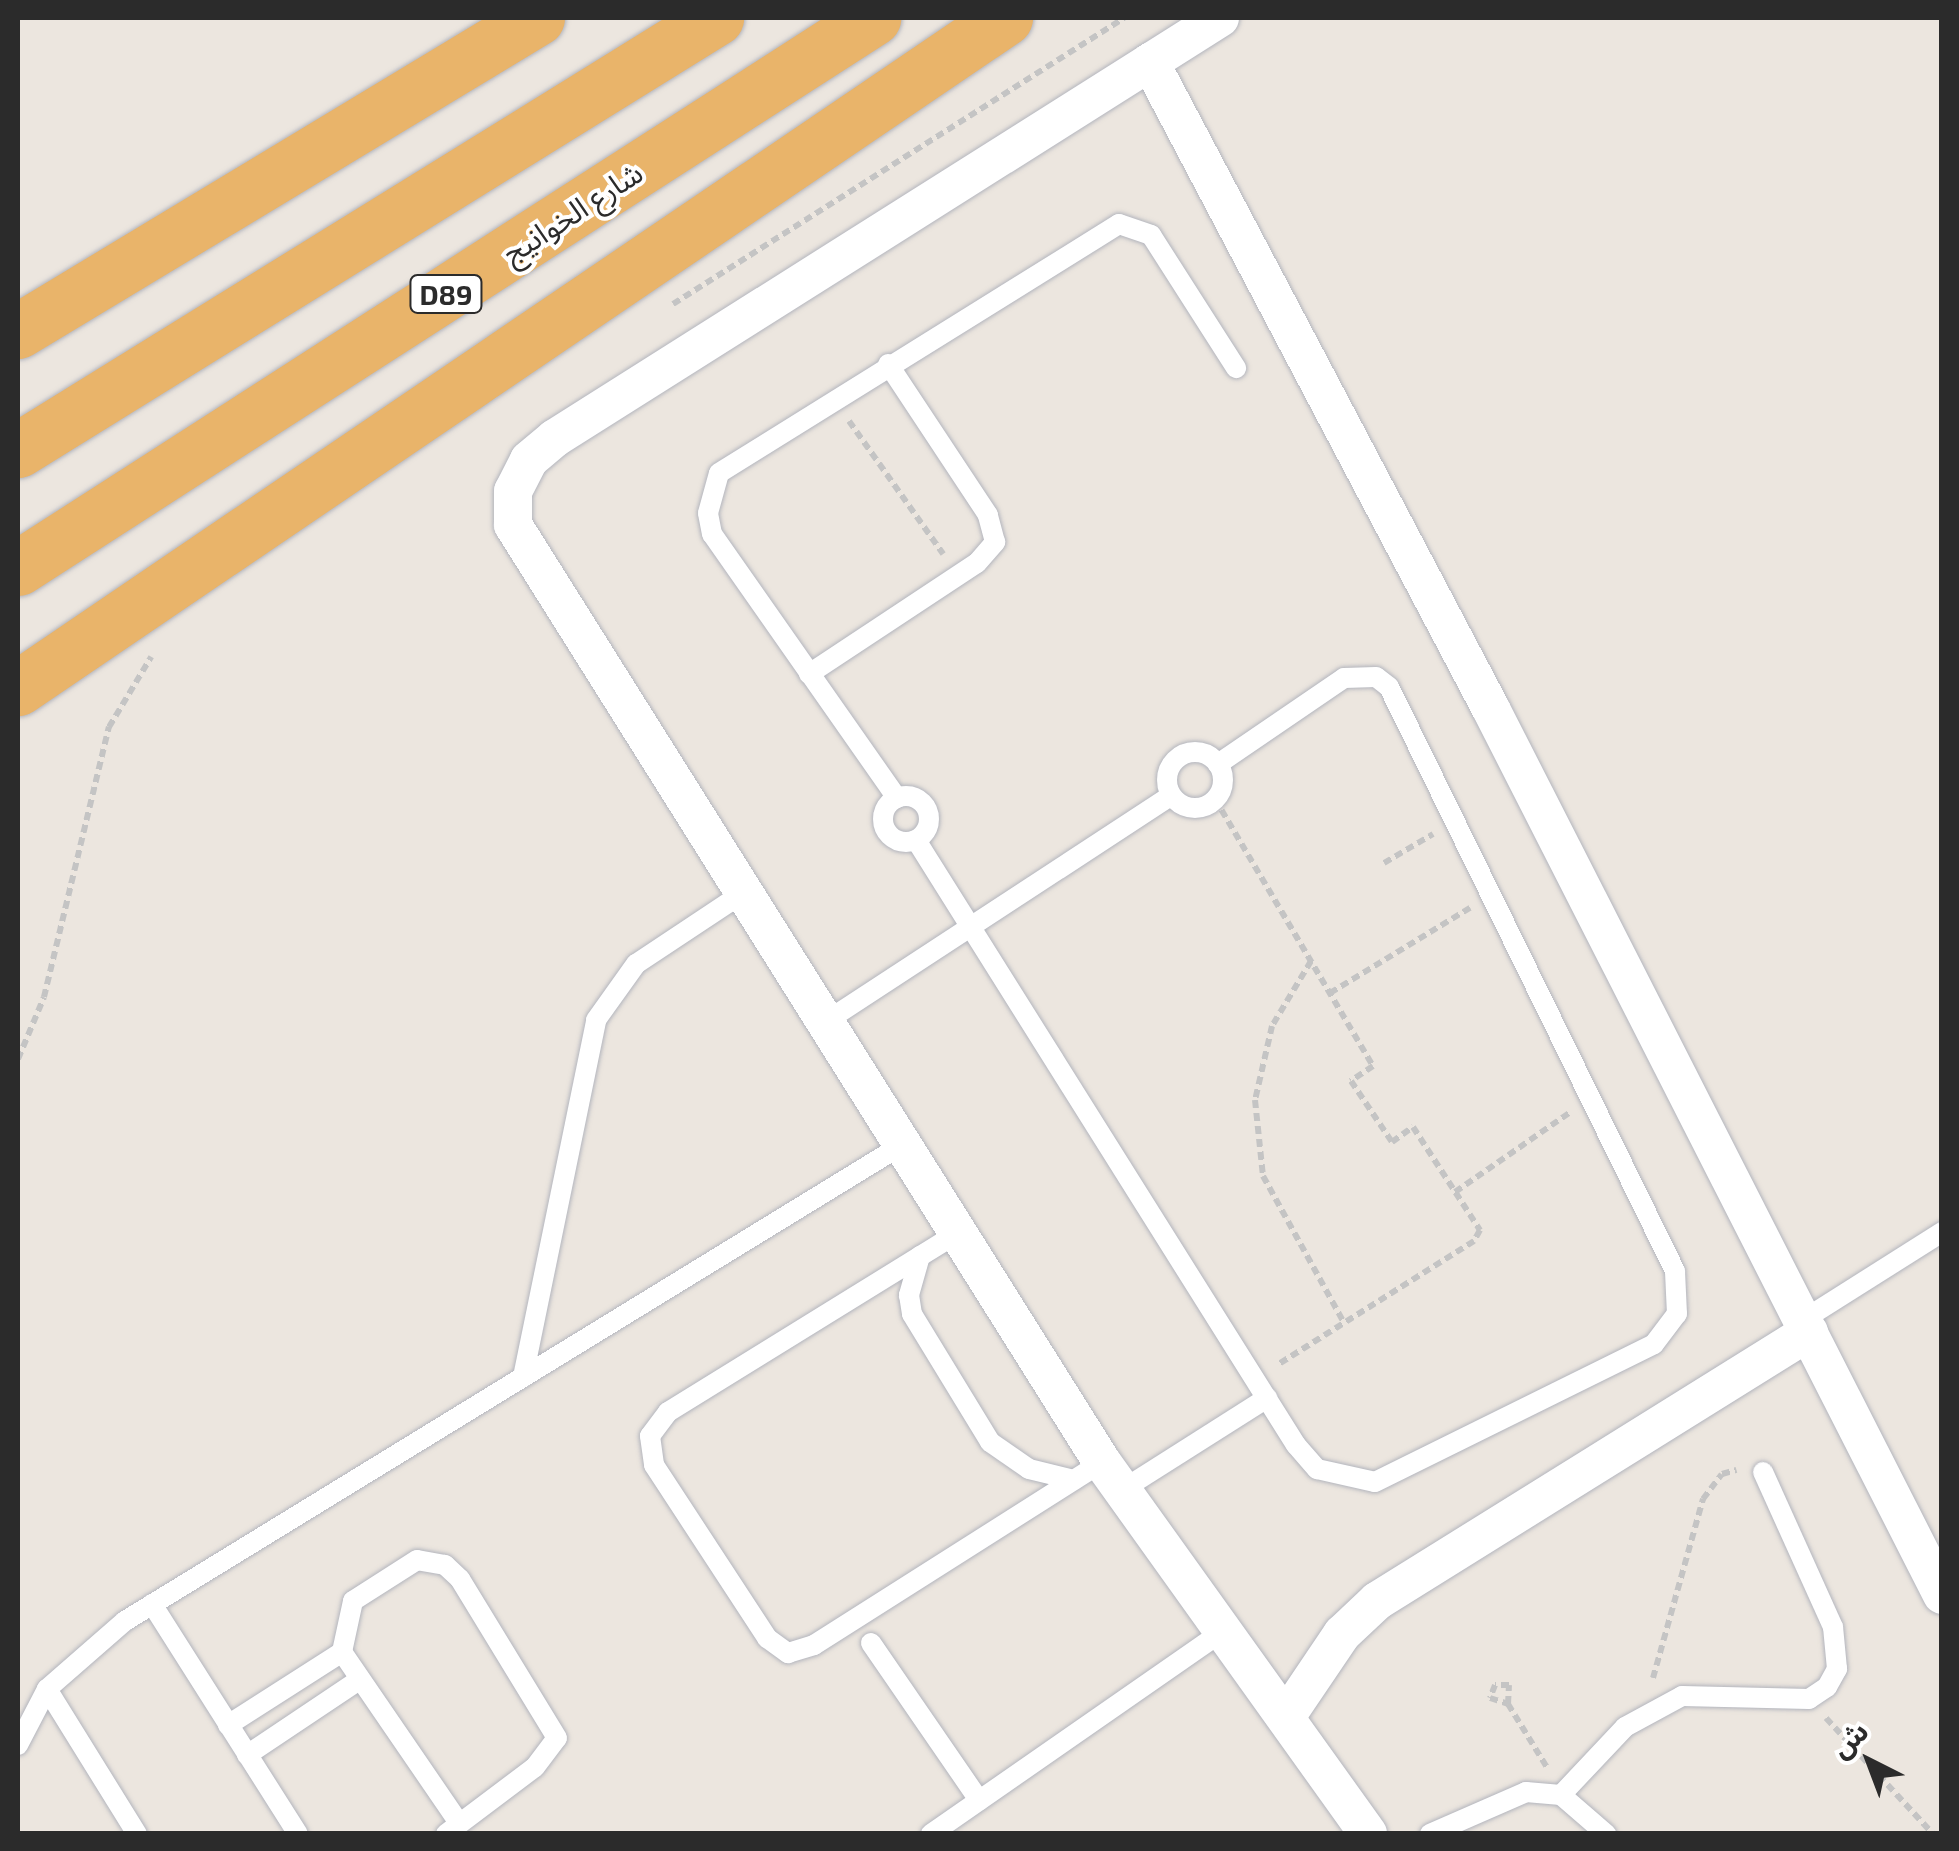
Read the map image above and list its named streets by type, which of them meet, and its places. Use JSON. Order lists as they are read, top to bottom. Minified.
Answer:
{"streets":{"highway":["شارع الخوانيج","D89"]},"north":"top left"}
